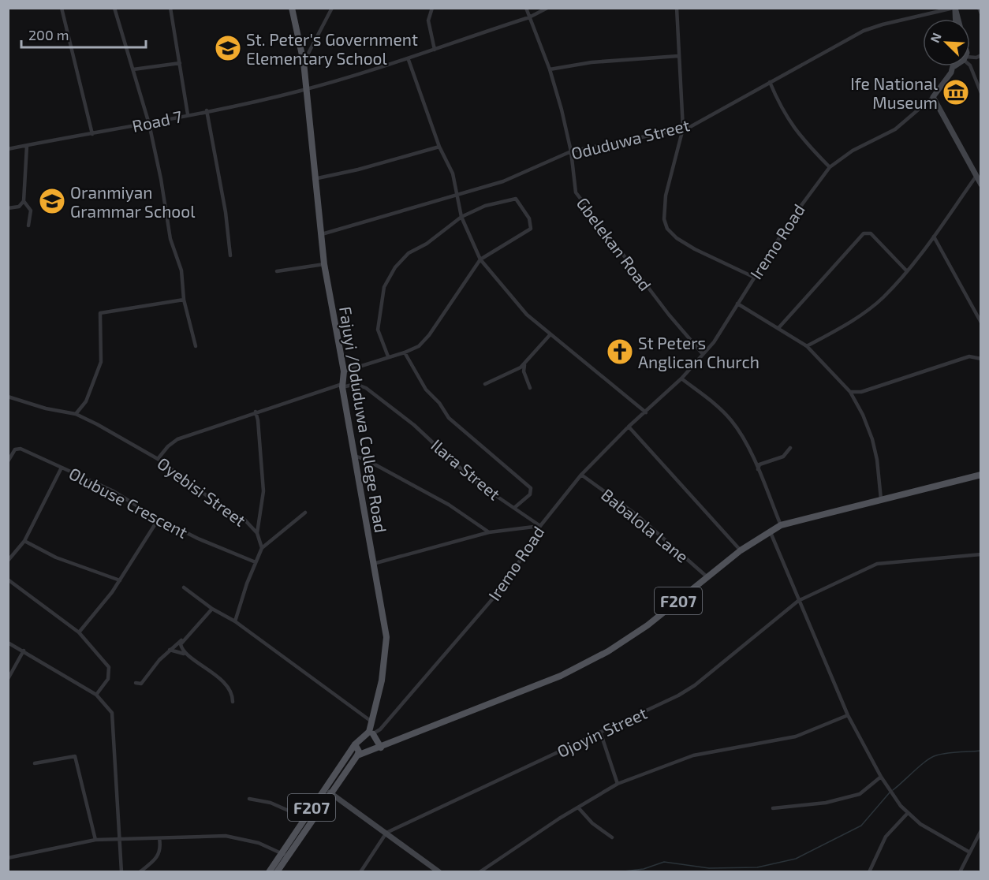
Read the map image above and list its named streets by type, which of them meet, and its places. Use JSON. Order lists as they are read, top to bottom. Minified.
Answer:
{"streets":{"main road":["Fajuyi /Oduduwa College Road","F207"],"street":["Road 7","Oduduwa Street","Iremo Road","Gbelekan Road","Ilara Street","Oyebisi Street","Olubuse Crescent","Babalola Lane","Ojoyin Street"]},"crossings":[["Road 7","Gbelekan Road"],["Road 7","Fajuyi /Oduduwa College Road"],["Oduduwa Street","Gbelekan Road"],["Oduduwa Street","Fajuyi /Oduduwa College Road"],["Iremo Road","Gbelekan Road"],["Iremo Road","Fajuyi /Oduduwa College Road"],["Iremo Road","Ilara Street"],["Iremo Road","Babalola Lane"],["Fajuyi /Oduduwa College Road","Ilara Street"],["Ilara Street","Oyebisi Street"],["Babalola Lane","F207"]],"places":{"school or university":["St. Peter's Government Elementary School","Oranmiyan Grammar School"],"museum":["Ife National Museum"],"church":["St Peters Anglican Church"]},"scale_bar":"200 m","north":"top left"}
